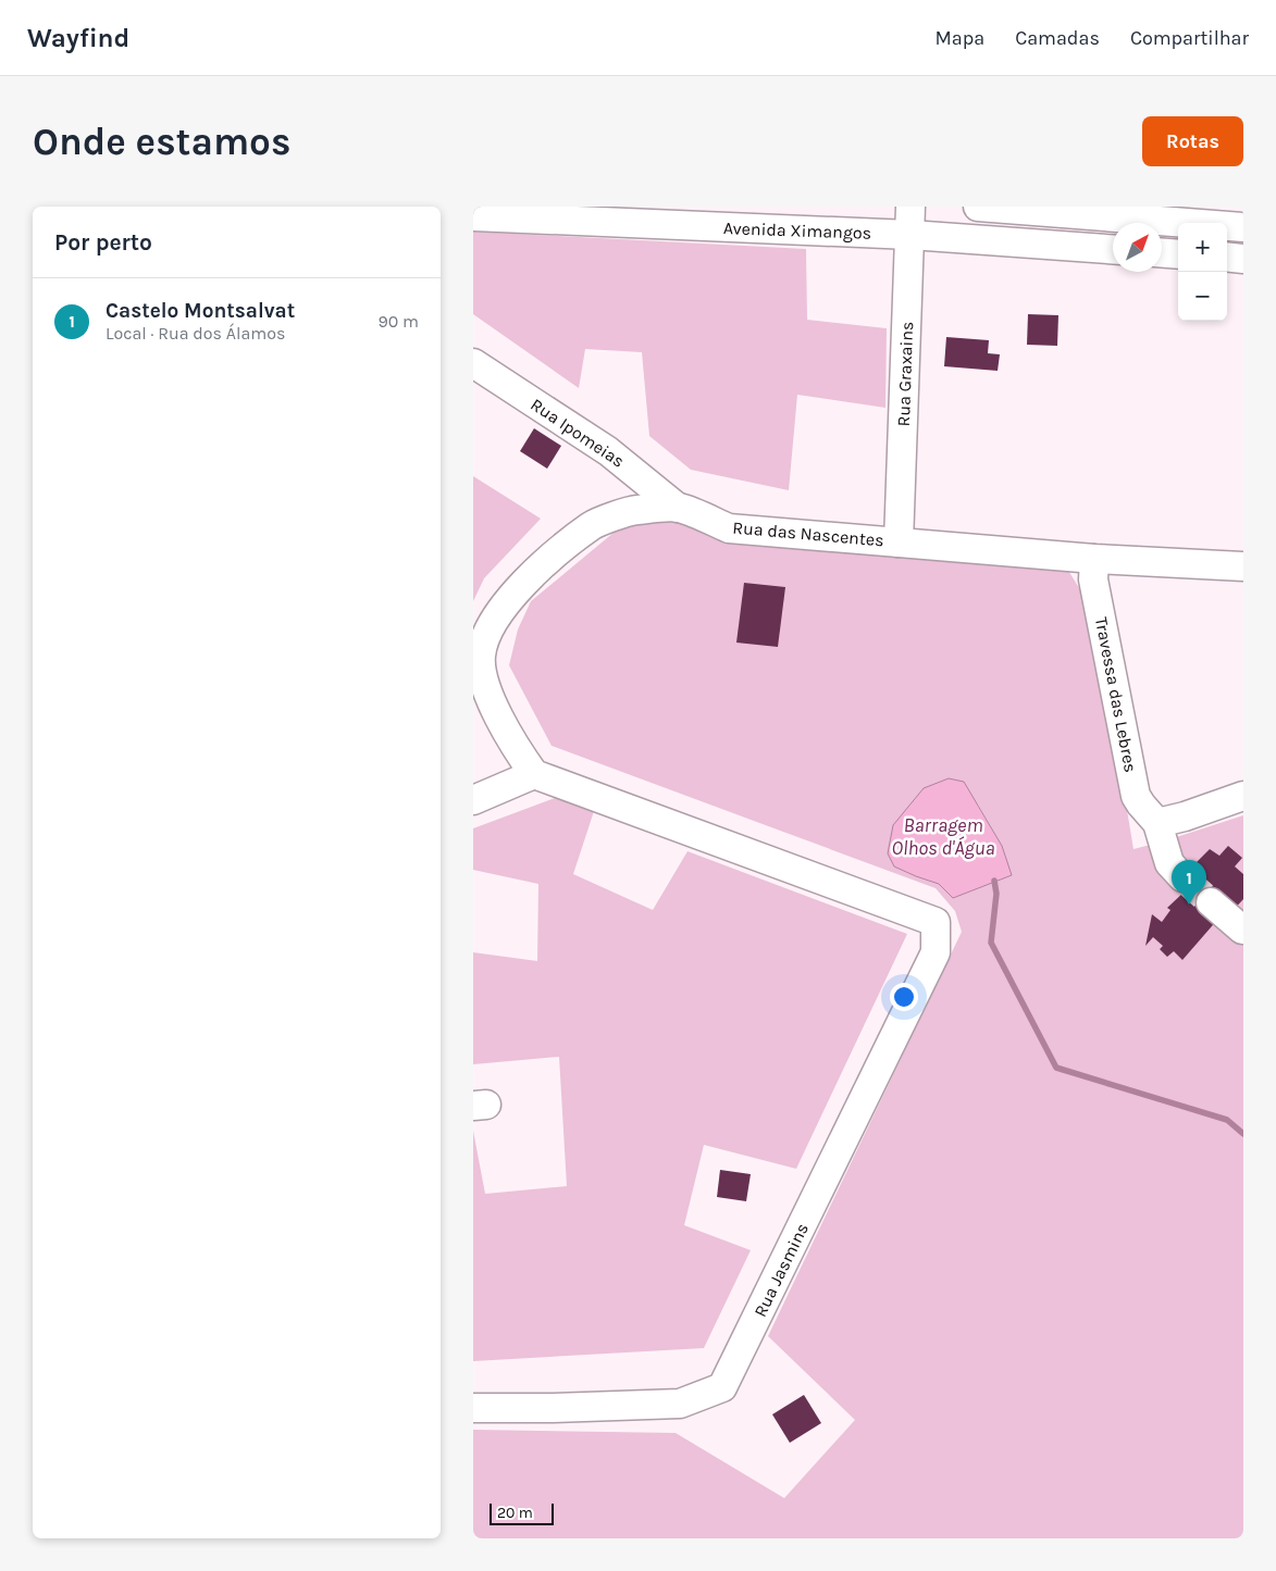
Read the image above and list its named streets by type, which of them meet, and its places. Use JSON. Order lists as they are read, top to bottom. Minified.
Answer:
{"streets":{"street":["Avenida Ximangos","Rua Graxains","Rua Ipomeias","Rua das Nascentes","Travessa das Lebres","Rua Jasmins"]},"crossings":[["Avenida Ximangos","Rua Graxains"],["Rua Graxains","Rua das Nascentes"],["Rua Ipomeias","Rua das Nascentes"],["Rua das Nascentes","Travessa das Lebres"],["Rua das Nascentes","Rua Jasmins"]],"water":["Barragem Olhos d'Água"],"scale_bar":"20 m","north":"top right","page":{"header":"Wayfind","nav":["Mapa","Camadas","Compartilhar"],"buttons":"Rotas","title":"Onde estamos","heading":"Por perto","map_buttons":["+","−"],"list":[{"mark":"1","name":"Castelo Montsalvat","note":"Local · Rua dos Álamos","value":"90 m"}],"pins":"1","scale":"20 m"}}
